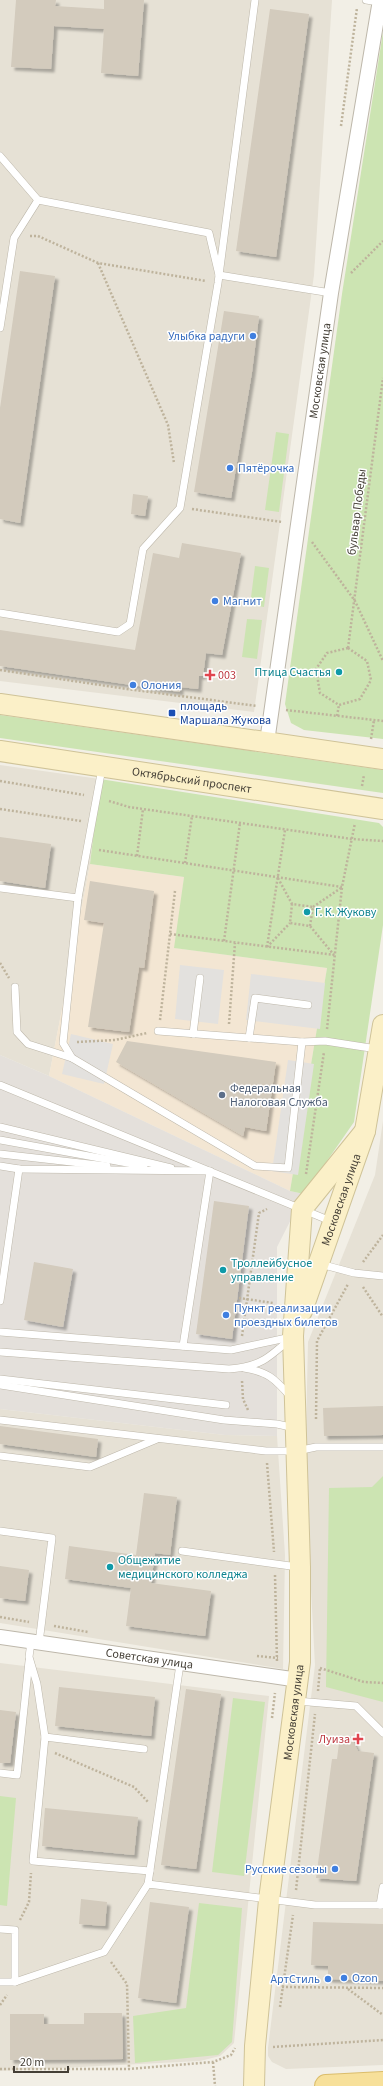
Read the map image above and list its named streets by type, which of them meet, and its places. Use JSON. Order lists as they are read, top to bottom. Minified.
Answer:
{"streets":{"street":["Московская улица","Октябрьский проспект","Советская улица"],"path":["бульвар Победы"]},"crossings":[["Московская улица","Советская улица"]],"places":{"other":["Улыбка радуги","Пятёрочка","Магнит","Птица Счастья","Олония","Г. К. Жукову","Федеральная Налоговая Служба","Троллейбусное управление","Пункт реализации проездных билетов","Общежитие медицинского колледжа","Русские сезоны","Ozon","АртСтиль"],"health":["003","Луиза"],"transit":["площадь Маршала Жукова"]},"scale_bar":"20 m"}
